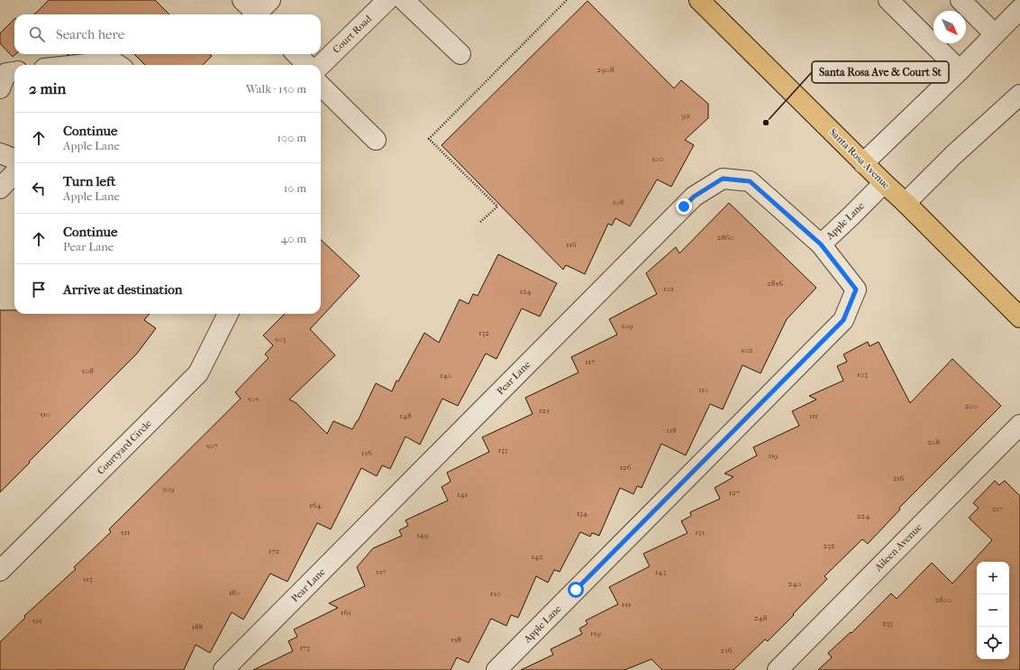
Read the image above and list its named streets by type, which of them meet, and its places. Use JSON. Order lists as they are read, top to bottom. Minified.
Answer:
{"streets":{"main road":["Santa Rosa Avenue"],"street":["Court Road","Apple Lane","Pear Lane","Courtyard Circle","Aileen Avenue"]},"crossings":[["Santa Rosa Avenue","Apple Lane"],["Apple Lane","Pear Lane"]],"places":["Santa Rosa Ave & Court St"],"house_numbers":["2908","92","100","108","2860","116","2856","101","124","109","132","503","102","117","508","103","140","110","505","200","125","510","148","111","118","208","507","133","156","119","126","216","509","127","141","164","217","134","224","511","135","149","232","172","142","157","143","513","240","180","150","2800","151","165","248","515","233","188","159","158","173","256"],"north":"bottom right","page":{"search":"Search here","heading":["2 min","Walk · 150 m"],"list":[["Continue","Apple Lane","100 m"],["Turn left","Apple Lane","10 m"],["Continue","Pear Lane","40 m"],"Arrive at destination"],"map_buttons":["+","−"]}}
